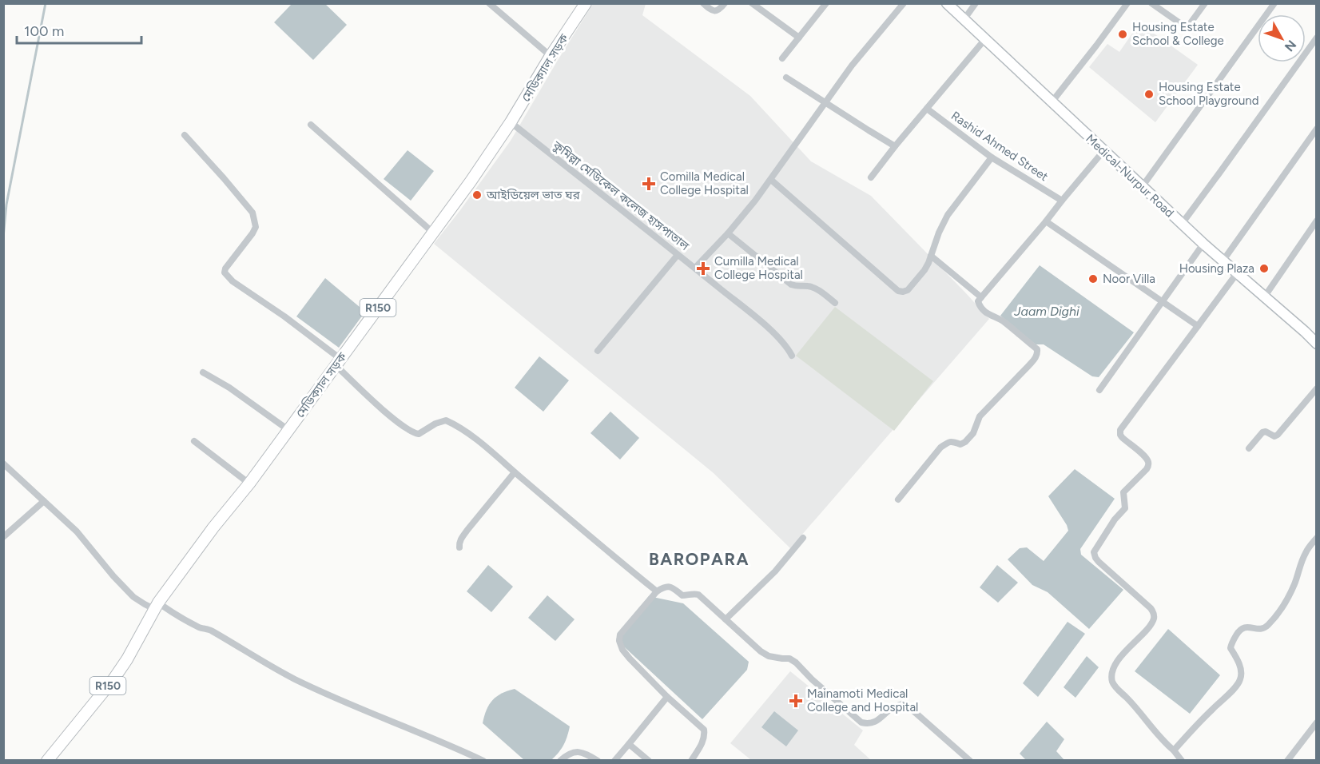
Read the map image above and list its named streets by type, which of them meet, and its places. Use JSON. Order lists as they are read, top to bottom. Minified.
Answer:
{"streets":{"main road":["মেডিক্যাল সড়ক","R150"],"street":["Rashid Ahmed Street","Medical-Nurpur Road","কুমিল্লা মেডিকেল কলেজ হাসপাতাল"]},"crossings":[["মেডিক্যাল সড়ক","কুমিল্লা মেডিকেল কলেজ হাসপাতাল"]],"districts":["BAROPARA"],"water":["Jaam Dighi"],"places":{"other":["Housing Estate School & College","Housing Estate School Playground","আইডিয়েল ভাত ঘর","Housing Plaza","Noor Villa"],"health":["Comilla Medical College Hospital","Cumilla Medical College Hospital","Mainamoti Medical College and Hospital"]},"scale_bar":"100 m","north":"bottom right"}
